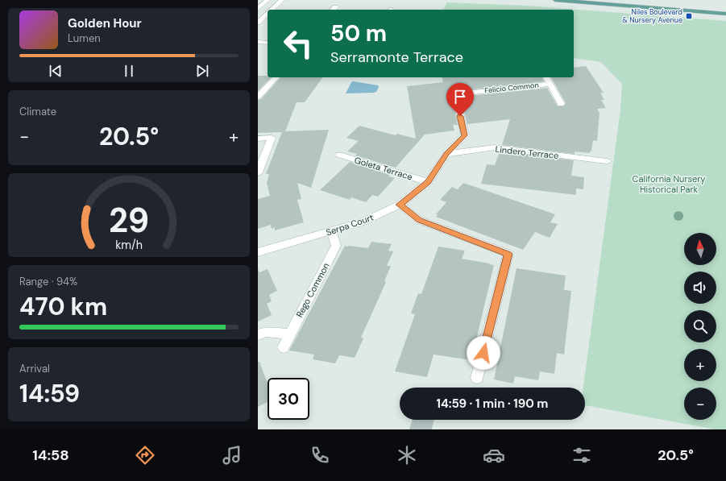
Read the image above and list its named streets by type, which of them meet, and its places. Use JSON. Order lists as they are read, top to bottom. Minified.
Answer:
{"streets":{"street":["Felicio Common","Lindero Terrace","Goleta Terrace","Serpa Court","Rego Common"]},"crossings":[["Felicio Common","Serpa Court"],["Lindero Terrace","Serpa Court"],["Goleta Terrace","Serpa Court"],["Serpa Court","Rego Common"]],"parks":["California Nursery Historical Park"],"places":{"transit":["Niles Boulevard & Nursery Avenue"]},"north":"top","page":{"turn":["50 m","Serramonte Terrace"],"song":["Golden Hour","Lumen"],"tile":["Climate",["Range · 94%","470 km"],["Arrival","14:59"]],"heat":["−","20.5°","+"],"map_buttons":["+","−"],"limit":"30","trip":"14:59 · 1 min · 190 m","tabs":["14:58","20.5°"],"gauge":["29","km/h"]}}
